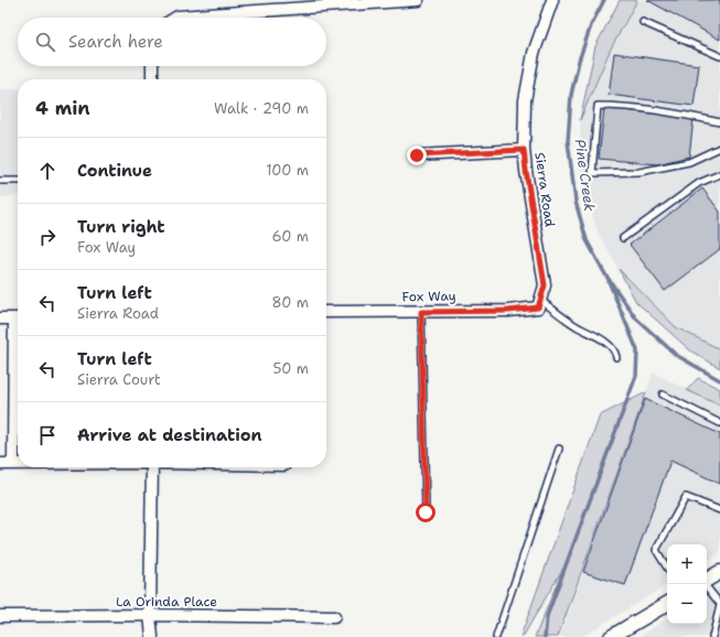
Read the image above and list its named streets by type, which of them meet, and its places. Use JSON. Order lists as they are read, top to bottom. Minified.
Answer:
{"streets":{"street":["Sierra Road","Fox Way","La Orinda Place"]},"crossings":[["Sierra Road","Fox Way"]],"water":["Pine Creek"],"page":{"search":"Search here","heading":["4 min","Walk · 290 m"],"list":[["Continue","100 m"],["Turn right","Fox Way","60 m"],["Turn left","Sierra Road","80 m"],["Turn left","Sierra Court","50 m"],"Arrive at destination"],"map_buttons":["+","−"]}}
